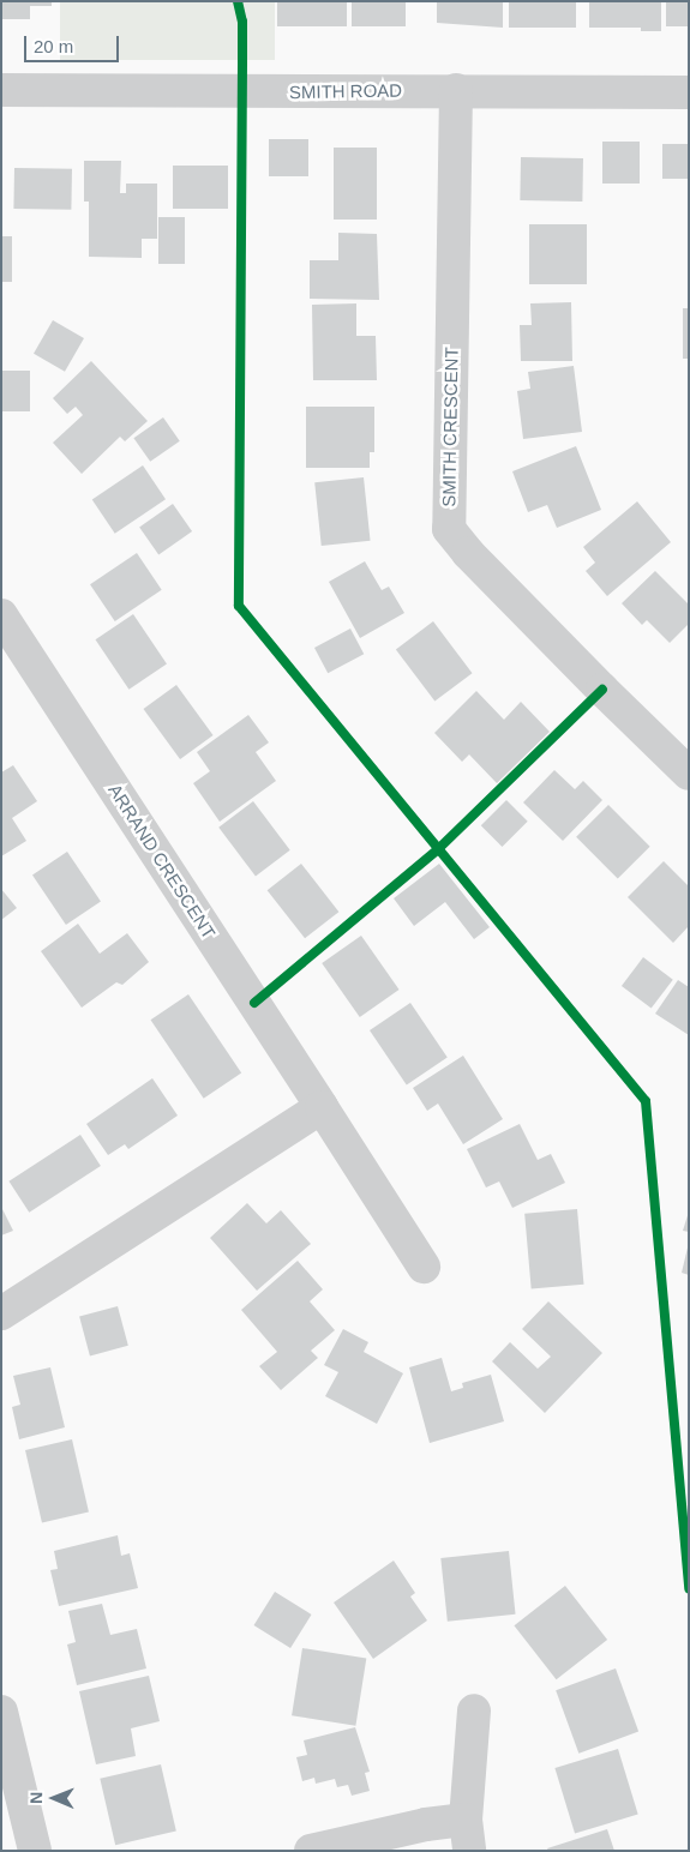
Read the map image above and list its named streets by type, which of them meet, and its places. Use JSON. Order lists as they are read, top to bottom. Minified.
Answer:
{"streets":{"street":["SMITH ROAD","SMITH CRESCENT","ARRAND CRESCENT"]},"crossings":[["SMITH ROAD","SMITH CRESCENT"]],"scale_bar":"20 m","north":"left"}
